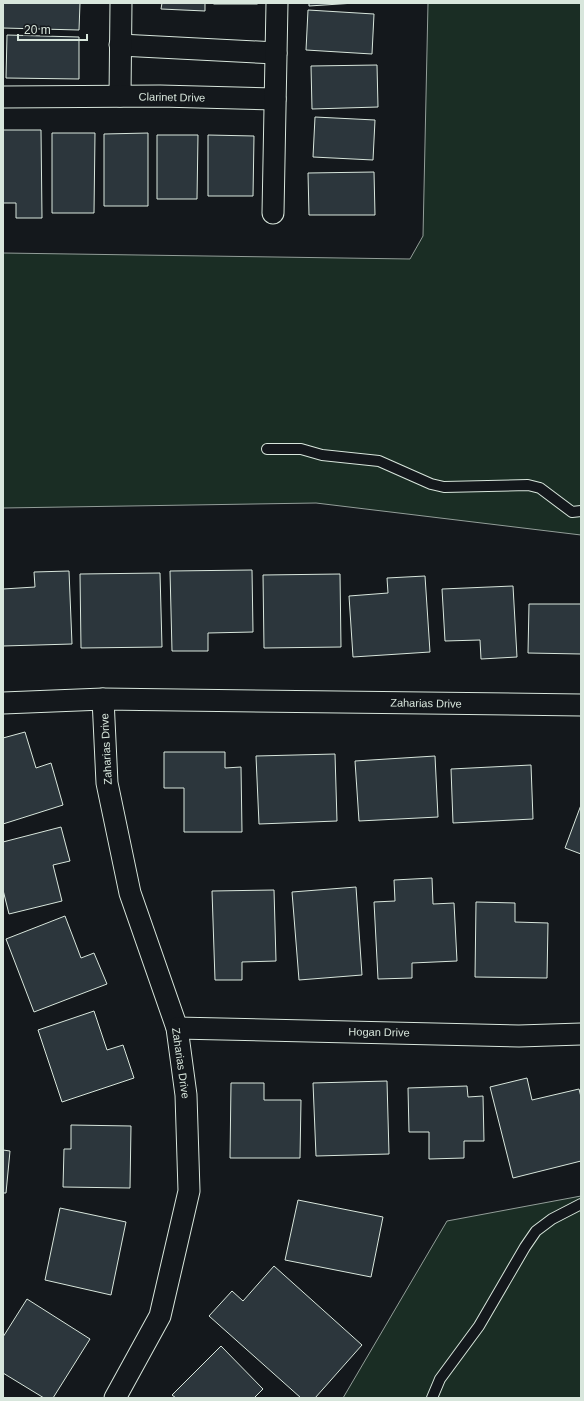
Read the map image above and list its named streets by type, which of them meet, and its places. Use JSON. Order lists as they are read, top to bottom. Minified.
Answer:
{"streets":{"street":["Clarinet Drive","Zaharias Drive","Hogan Drive"]},"crossings":[["Zaharias Drive","Hogan Drive"]],"scale_bar":"20 m"}
